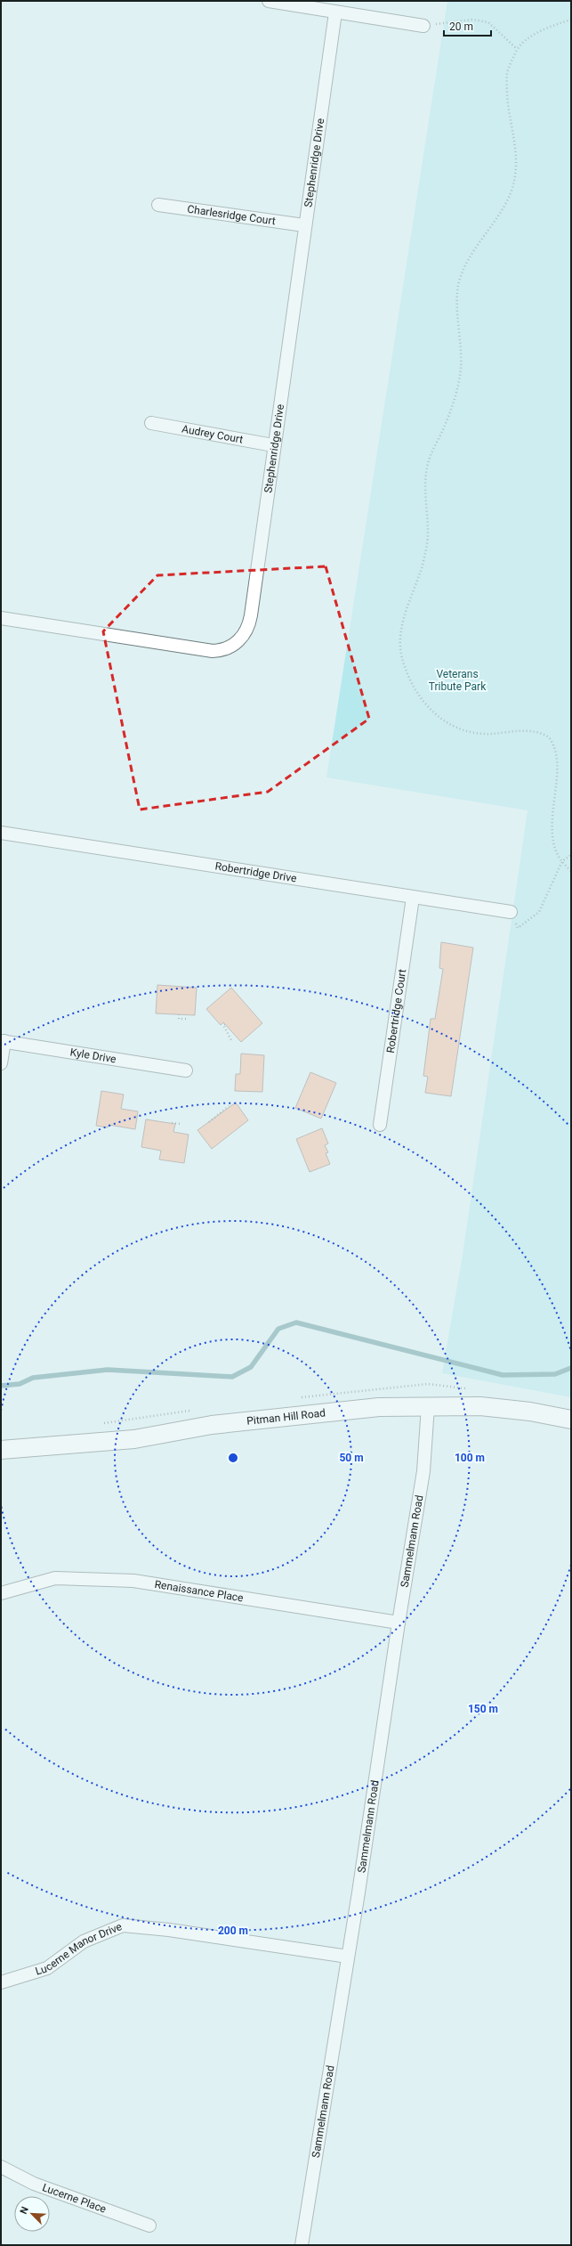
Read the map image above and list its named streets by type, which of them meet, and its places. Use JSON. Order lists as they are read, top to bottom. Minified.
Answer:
{"streets":{"main road":["Pitman Hill Road"],"street":["Stephenridge Drive","Charlesridge Court","Audrey Court","Robertridge Drive","Robertridge Court","Kyle Drive","Sammelmann Road","Renaissance Place","Lucerne Manor Drive","Lucerne Place"]},"crossings":[["Stephenridge Drive","Charlesridge Court"],["Stephenridge Drive","Audrey Court"],["Robertridge Drive","Robertridge Court"],["Pitman Hill Road","Sammelmann Road"],["Sammelmann Road","Renaissance Place"],["Sammelmann Road","Lucerne Manor Drive"]],"parks":["Veterans Tribute Park"],"scale_bar":"20 m","north":"top left","rings":["50 m","100 m","150 m","200 m"]}
